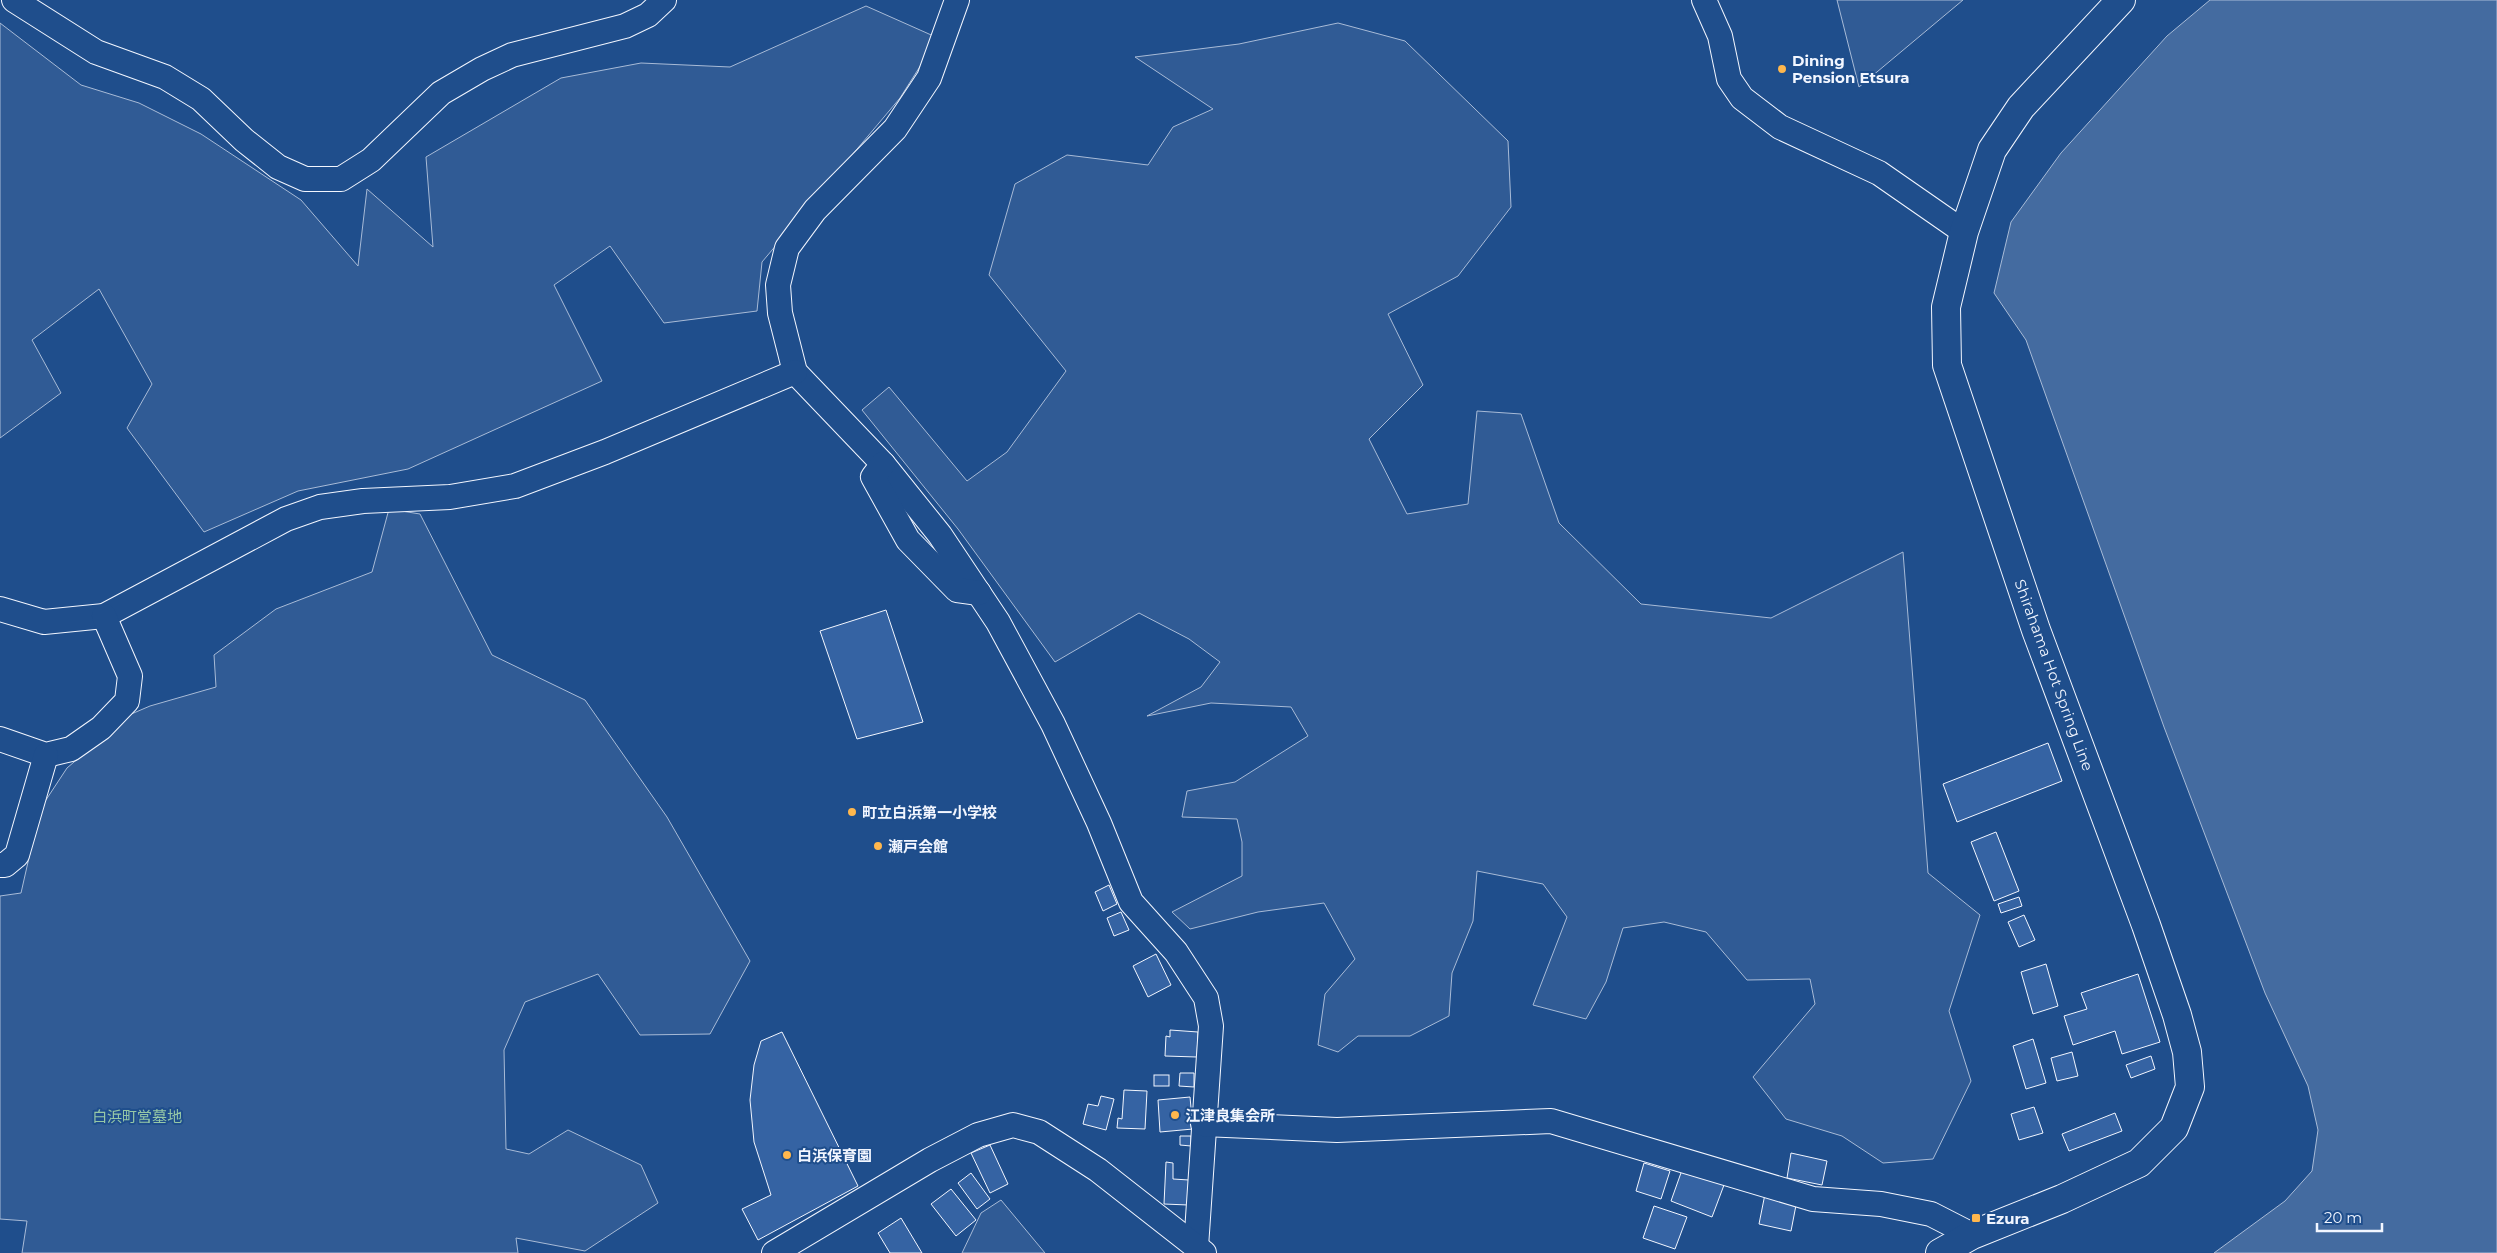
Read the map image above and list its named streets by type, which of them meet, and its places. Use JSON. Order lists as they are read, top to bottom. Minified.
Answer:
{"streets":{"main road":["Shirahama Hot Spring Line"]},"parks":["白浜町営墓地"],"places":{"other":["Dining Pension Etsura","町立白浜第一小学校","瀬戸会館","江津良集会所","白浜保育園"],"transit":["Ezura"]},"scale_bar":"20 m"}
